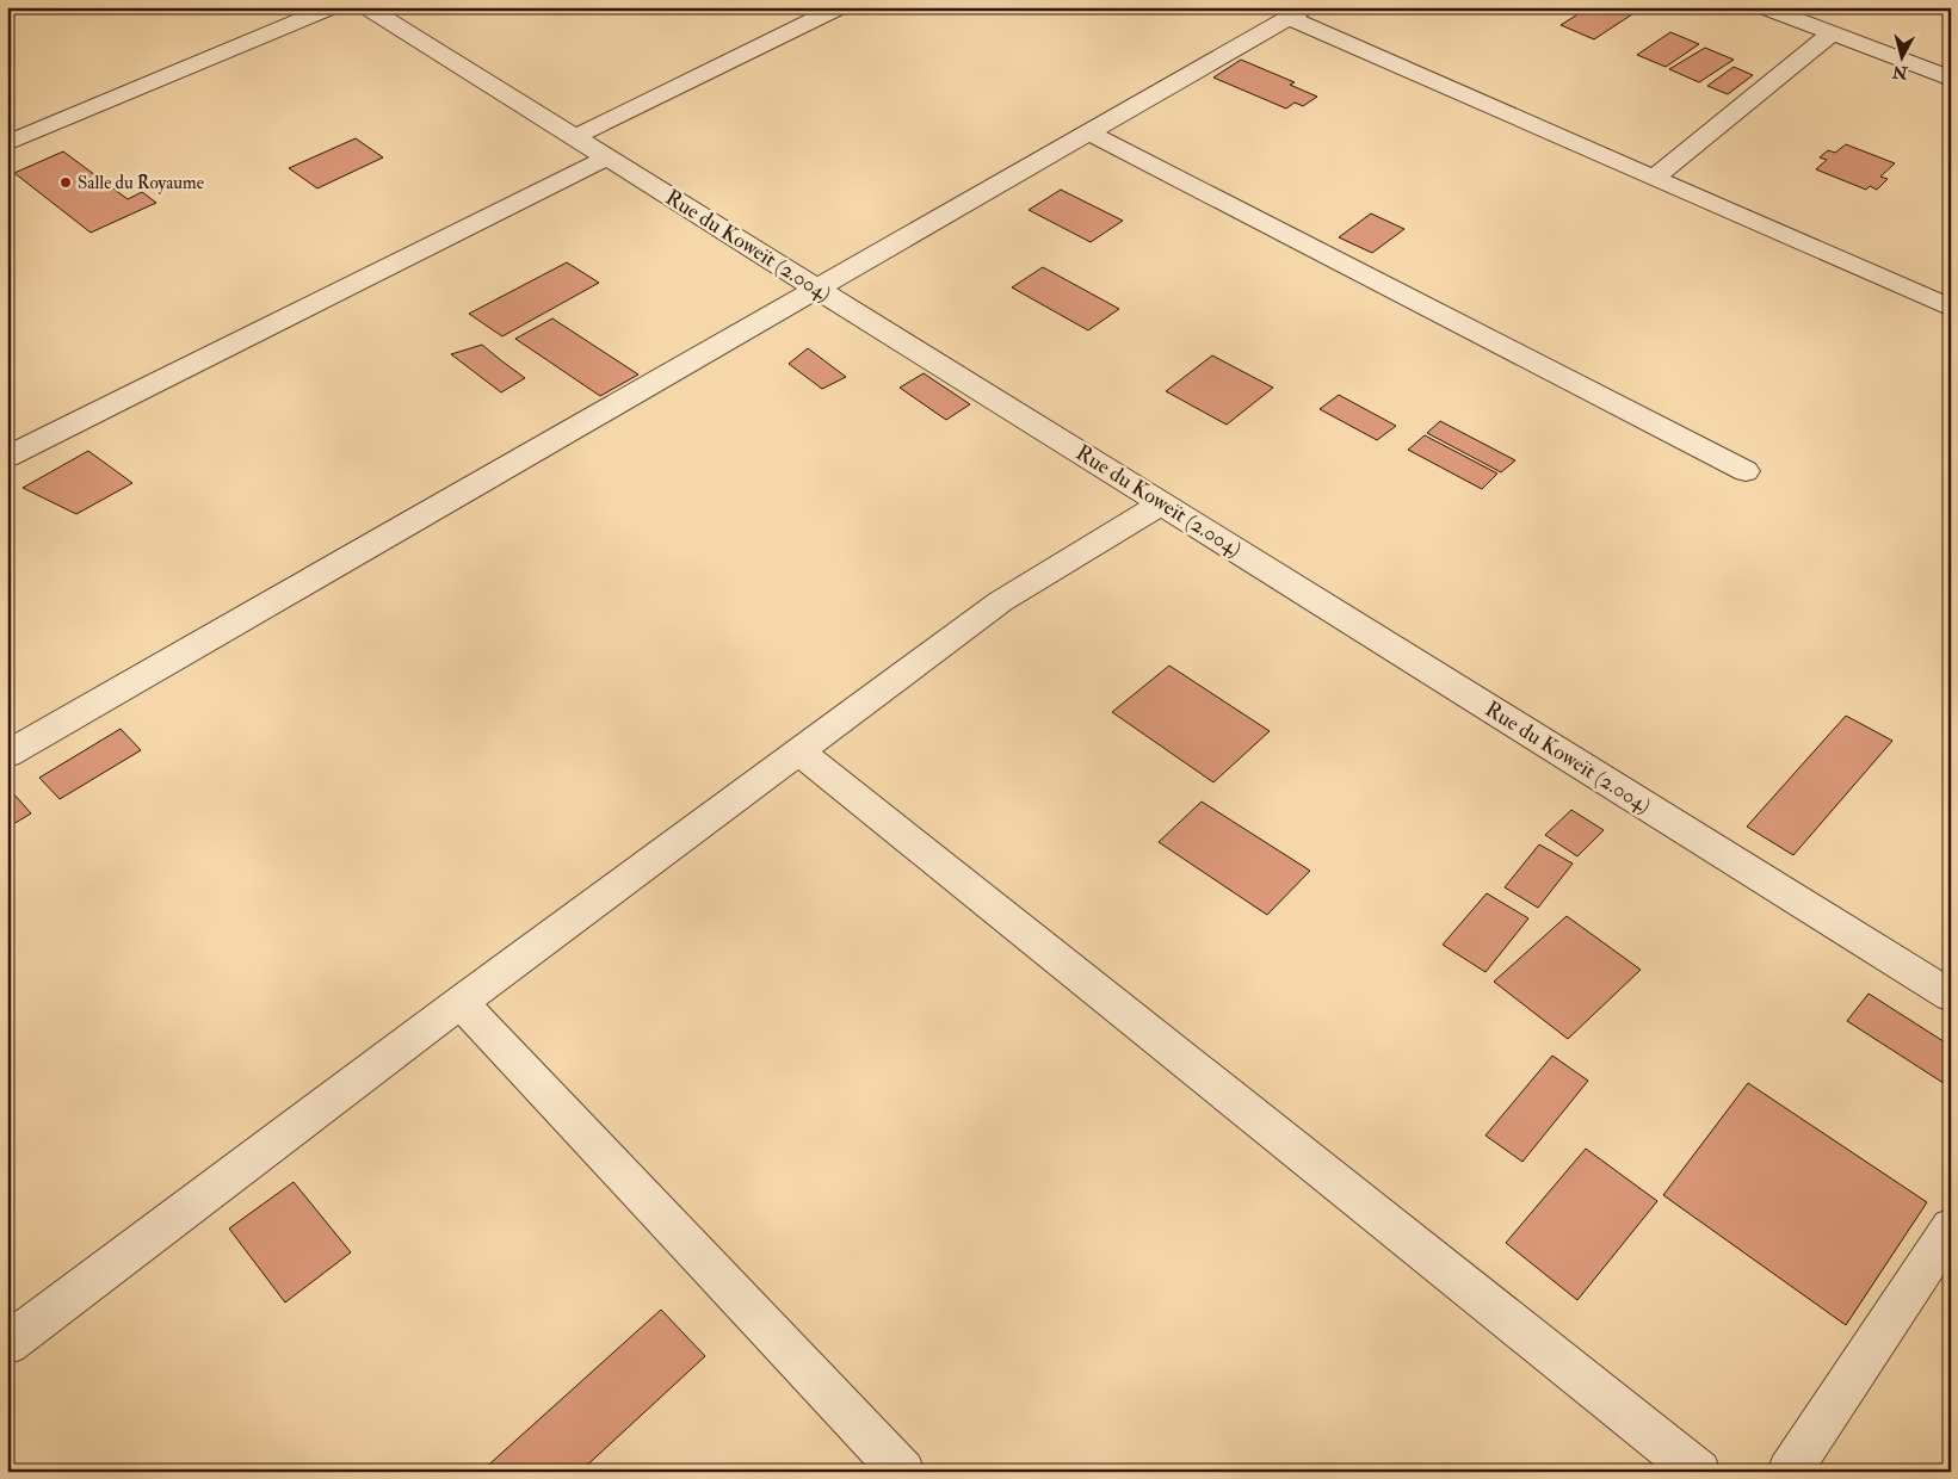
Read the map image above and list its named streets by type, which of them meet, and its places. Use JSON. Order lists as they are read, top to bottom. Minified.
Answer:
{"streets":{"street":["Rue du Koweït (2.004)"]},"places":["Salle du Royaume"],"north":"bottom"}
